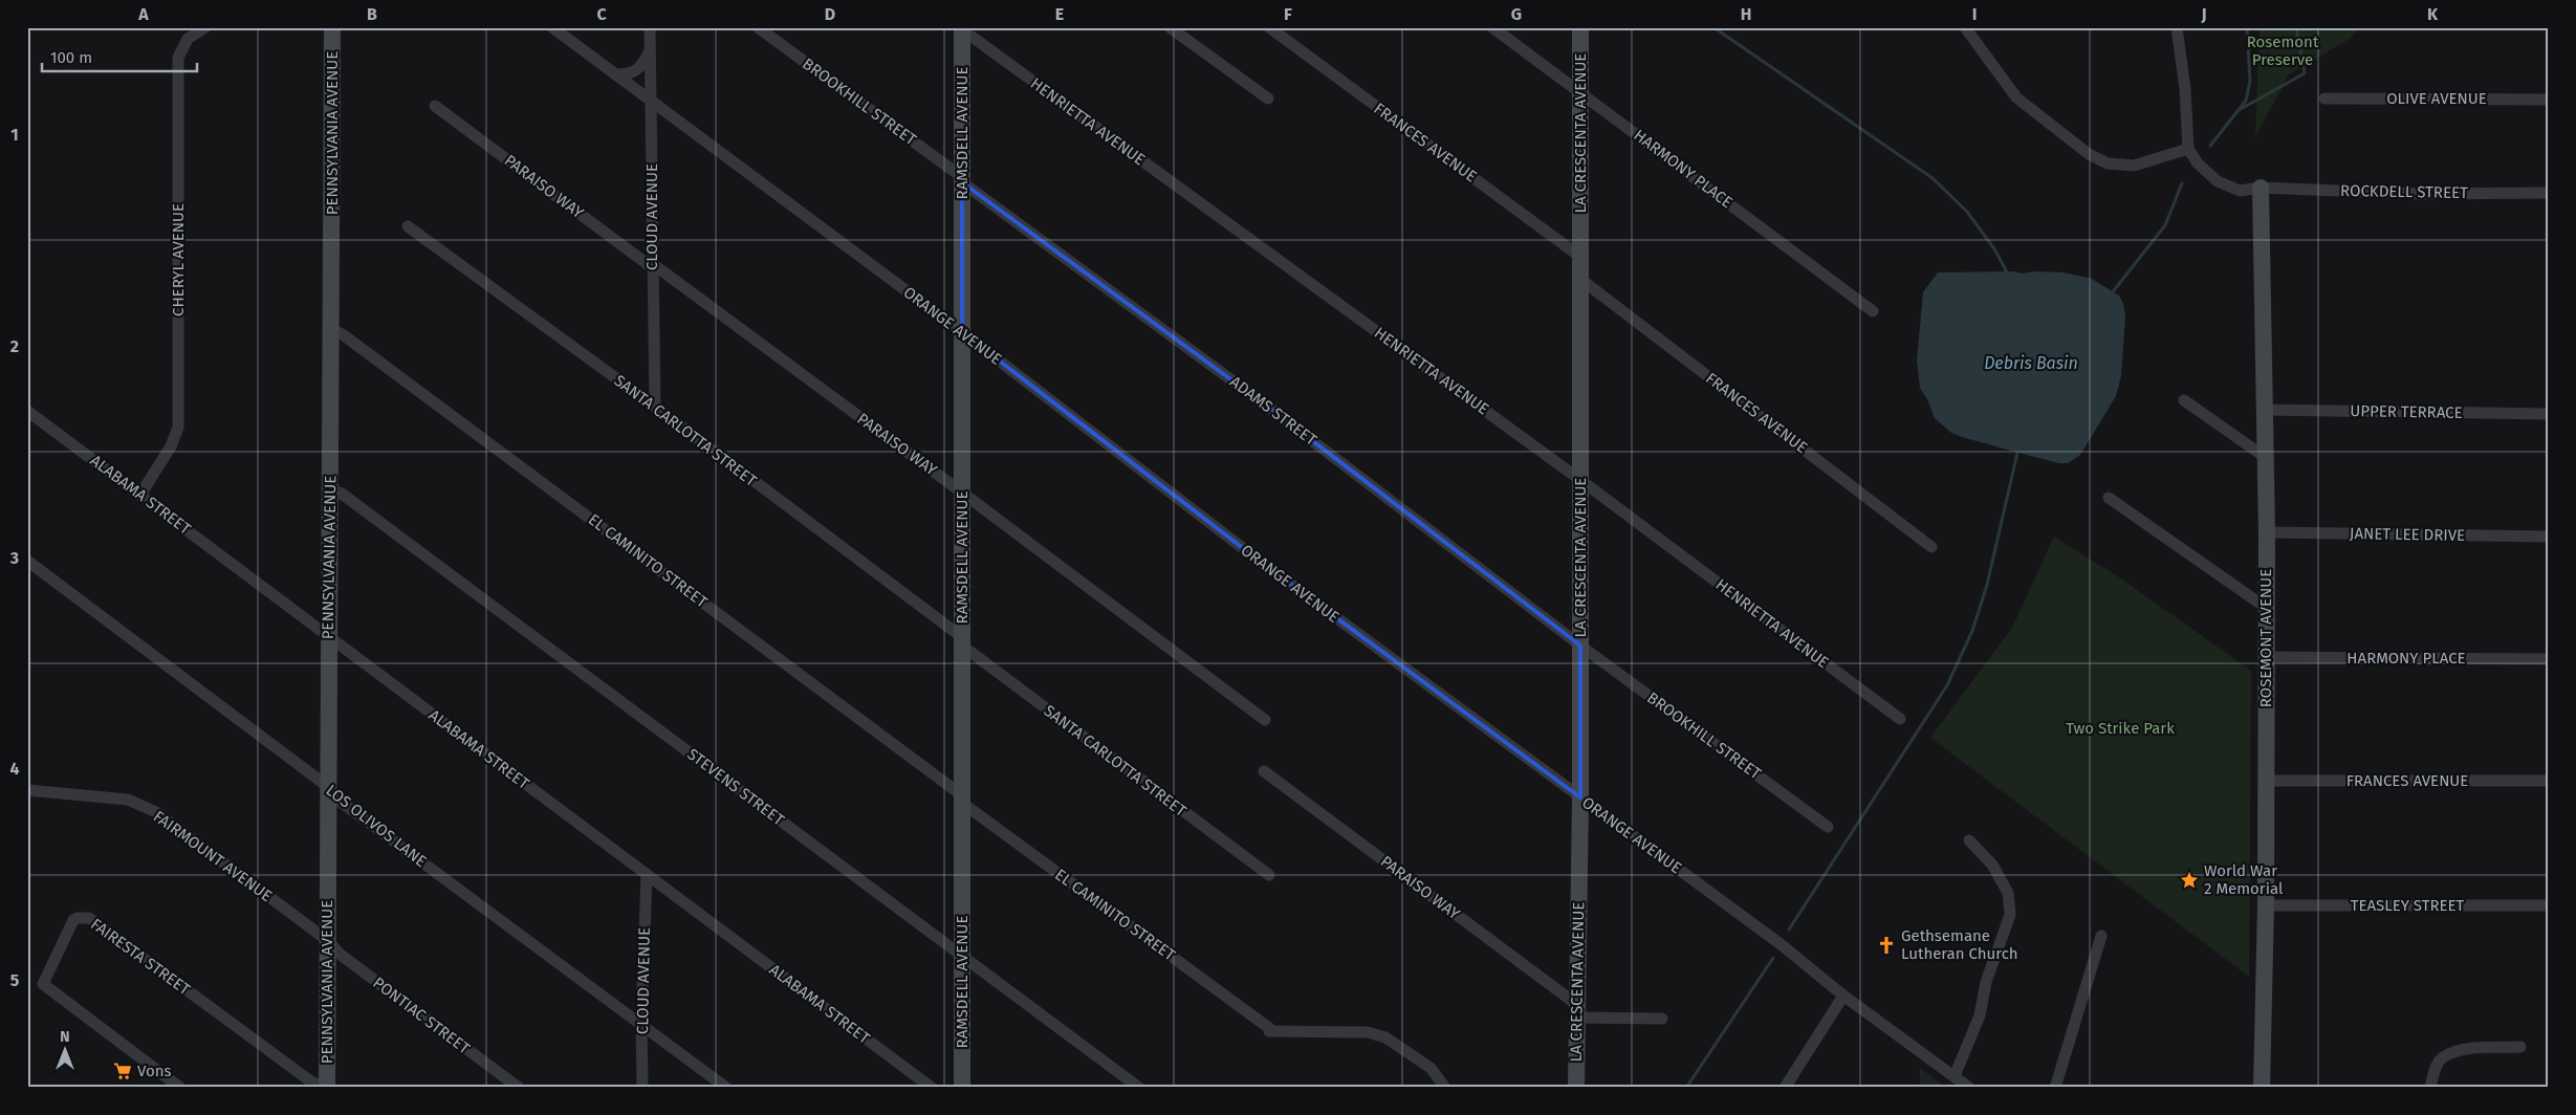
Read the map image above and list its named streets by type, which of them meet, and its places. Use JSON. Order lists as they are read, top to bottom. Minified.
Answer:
{"streets":{"street":["OLIVE AVENUE","BROOKHILL STREET","HENRIETTA AVENUE","PENNSYLVANIA AVENUE","RAMSDELL AVENUE","LA CRESCENTA AVENUE","FRANCES AVENUE","HARMONY PLACE","PARAISO WAY","ROCKDELL STREET","CLOUD AVENUE","CHERYL AVENUE","ORANGE AVENUE","ADAMS STREET","UPPER TERRACE","SANTA CARLOTTA STREET","ALABAMA STREET","JANET LEE DRIVE","EL CAMINITO STREET","ROSEMONT AVENUE","STEVENS STREET","LOS OLIVOS LANE","FAIRMOUNT AVENUE","TEASLEY STREET","FAIRESTA STREET","PONTIAC STREET"]},"crossings":[["BROOKHILL STREET","RAMSDELL AVENUE"],["BROOKHILL STREET","LA CRESCENTA AVENUE"],["BROOKHILL STREET","ADAMS STREET"],["HENRIETTA AVENUE","RAMSDELL AVENUE"],["HENRIETTA AVENUE","LA CRESCENTA AVENUE"],["PENNSYLVANIA AVENUE","ALABAMA STREET"],["PENNSYLVANIA AVENUE","EL CAMINITO STREET"],["PENNSYLVANIA AVENUE","STEVENS STREET"],["PENNSYLVANIA AVENUE","LOS OLIVOS LANE"],["PENNSYLVANIA AVENUE","FAIRMOUNT AVENUE"],["PENNSYLVANIA AVENUE","FAIRESTA STREET"],["PENNSYLVANIA AVENUE","PONTIAC STREET"],["RAMSDELL AVENUE","PARAISO WAY"],["RAMSDELL AVENUE","ORANGE AVENUE"],["RAMSDELL AVENUE","ADAMS STREET"],["RAMSDELL AVENUE","SANTA CARLOTTA STREET"],["RAMSDELL AVENUE","EL CAMINITO STREET"],["RAMSDELL AVENUE","STEVENS STREET"],["LA CRESCENTA AVENUE","FRANCES AVENUE"],["LA CRESCENTA AVENUE","HARMONY PLACE"],["LA CRESCENTA AVENUE","PARAISO WAY"],["LA CRESCENTA AVENUE","ORANGE AVENUE"],["LA CRESCENTA AVENUE","ADAMS STREET"],["FRANCES AVENUE","ROSEMONT AVENUE"],["HARMONY PLACE","ROSEMONT AVENUE"],["PARAISO WAY","CLOUD AVENUE"],["ROCKDELL STREET","ROSEMONT AVENUE"],["CLOUD AVENUE","ORANGE AVENUE"],["CLOUD AVENUE","SANTA CARLOTTA STREET"],["CLOUD AVENUE","ALABAMA STREET"],["CLOUD AVENUE","LOS OLIVOS LANE"],["CHERYL AVENUE","ALABAMA STREET"],["UPPER TERRACE","ROSEMONT AVENUE"],["JANET LEE DRIVE","ROSEMONT AVENUE"],["ROSEMONT AVENUE","TEASLEY STREET"],["FAIRMOUNT AVENUE","PONTIAC STREET"]],"water":["Debris Basin"],"parks":["Rosemont Preserve","Two Strike Park"],"places":{"place":["World War 2 Memorial"],"church":["Gethsemane Lutheran Church"],"supermarket":["Vons"]},"scale_bar":"100 m","north":"top","grid":{"columns":["A","B","C","D","E","F","G","H","I","J","K"],"rows":["1","2","3","4","5"]}}
